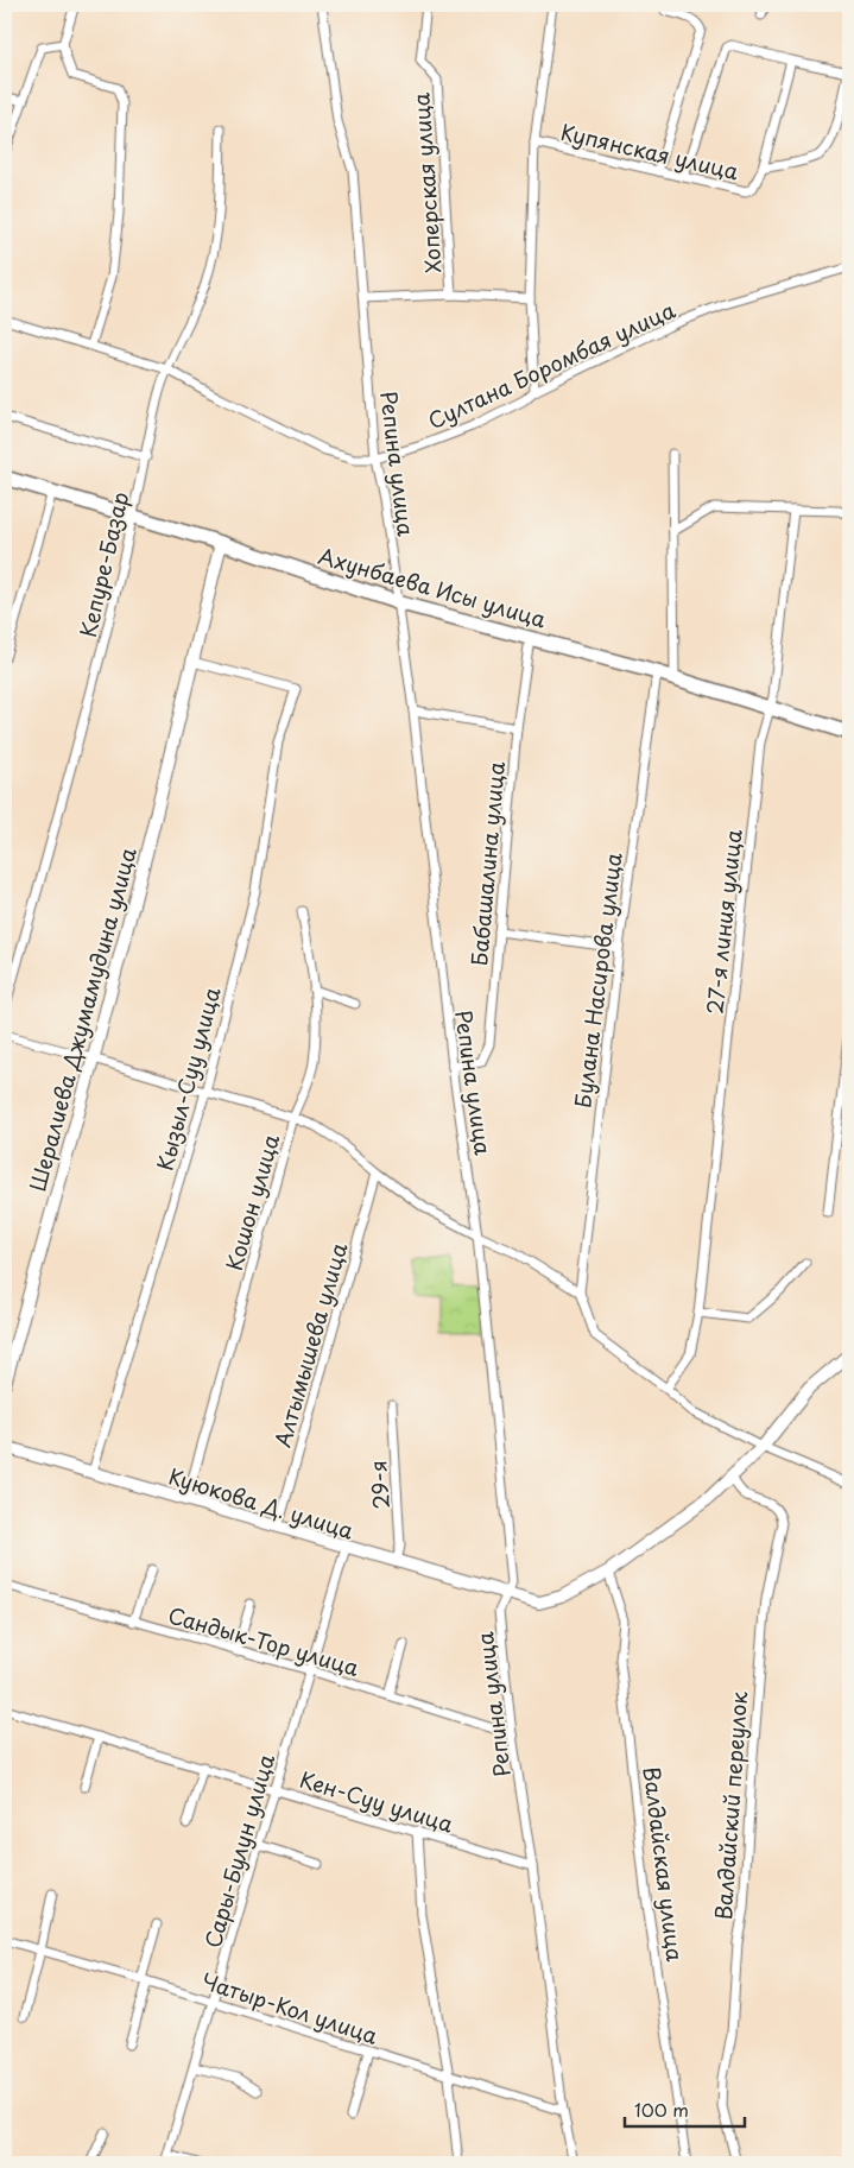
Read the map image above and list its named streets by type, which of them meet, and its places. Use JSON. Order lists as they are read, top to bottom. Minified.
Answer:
{"streets":{"main road":["Ахунбаева Исы улица"],"street":["Купянская улица","Хоперская улица","Султана Боромбая улица","Репина улица","Кепуре-Базар","Бабашалина улица","27-я линия улица","Булана Насирова улица","Шералиева Джумамудина улица","Кызыл-Суу улица","Кошон улица","Алтымышева улица","29-я","Куюкова Д. улица","Сандык-Тор улица","Кен-Суу улица","Валдайский переулок","Сары-Булун улица","Валдайская улица","Чатыр-Кол улица"]},"crossings":[["Купянская улица","Хоперская улица"],["Купянская улица","Султана Боромбая улица"],["Хоперская улица","Репина улица"],["Султана Боромбая улица","Репина улица"],["Султана Боромбая улица","Кепуре-Базар"],["Репина улица","Ахунбаева Исы улица"],["Репина улица","Бабашалина улица"],["Репина улица","Куюкова Д. улица"],["Репина улица","Сандык-Тор улица"],["Репина улица","Кен-Суу улица"],["Репина улица","Чатыр-Кол улица"],["Кепуре-Базар","Ахунбаева Исы улица"],["Ахунбаева Исы улица","Бабашалина улица"],["Ахунбаева Исы улица","27-я линия улица"],["Ахунбаева Исы улица","Булана Насирова улица"],["Ахунбаева Исы улица","Шералиева Джумамудина улица"],["Шералиева Джумамудина улица","Кызыл-Суу улица"],["Кызыл-Суу улица","Куюкова Д. улица"],["Кошон улица","Куюкова Д. улица"],["Алтымышева улица","Куюкова Д. улица"],["29-я","Куюкова Д. улица"],["Куюкова Д. улица","Сары-Булун улица"],["Сандык-Тор улица","Сары-Булун улица"],["Кен-Суу улица","Сары-Булун улица"],["Сары-Булун улица","Чатыр-Кол улица"]],"scale_bar":"100 m"}
